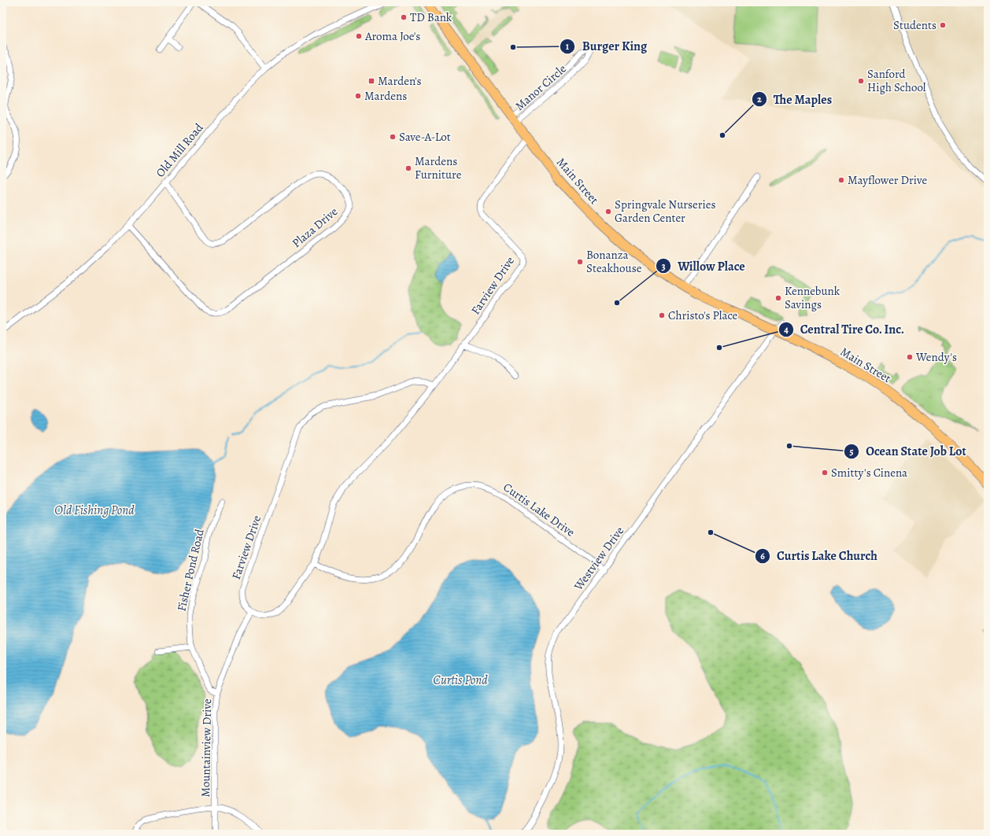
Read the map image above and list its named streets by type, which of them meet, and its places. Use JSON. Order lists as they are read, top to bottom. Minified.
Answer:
{"streets":{"highway":["Main Street"],"street":["Manor Circle","Old Mill Road","Plaza Drive","Farview Drive","Curtis Lake Drive","Westview Drive","Fisher Pond Road","Mountainview Drive"]},"crossings":[["Manor Circle","Main Street"],["Old Mill Road","Plaza Drive"],["Main Street","Farview Drive"],["Main Street","Westview Drive"],["Farview Drive","Curtis Lake Drive"],["Farview Drive","Mountainview Drive"],["Curtis Lake Drive","Westview Drive"],["Fisher Pond Road","Mountainview Drive"]],"water":["Old Fishing Pond","Curtis Pond"],"places":{"other":["TD Bank","Students","Aroma Joe's","Burger King","Sanford High School","Mardens","The Maples","Save-A-Lot","Mardens Furniture","Mayflower Drive","Springvale Nurseries Garden Center","Bonanza Steakhouse","Kennebunk Savings","Willow Place","Christo's Place","Central Tire Co. Inc.","Wendy's","Ocean State Job Lot","Smitty's Cinena","Curtis Lake Church"],"transit":["Marden's"]}}
